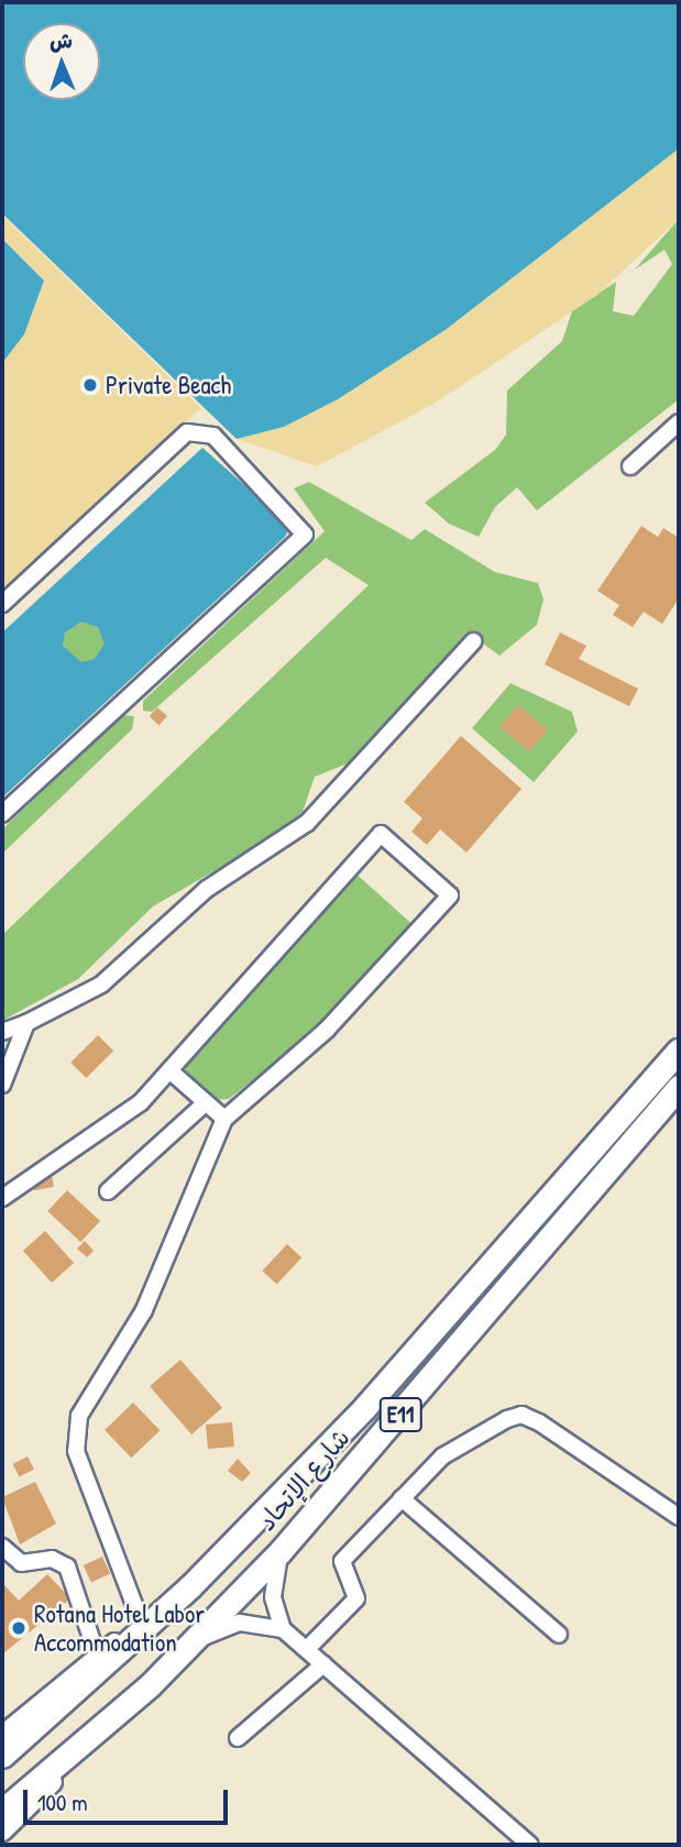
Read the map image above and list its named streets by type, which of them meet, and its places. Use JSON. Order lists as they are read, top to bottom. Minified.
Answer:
{"streets":{"highway":["E11","شارع الإتحاد"]},"places":["Private Beach","Rotana Hotel Labor Accommodation"],"scale_bar":"100 m","north":"top"}
